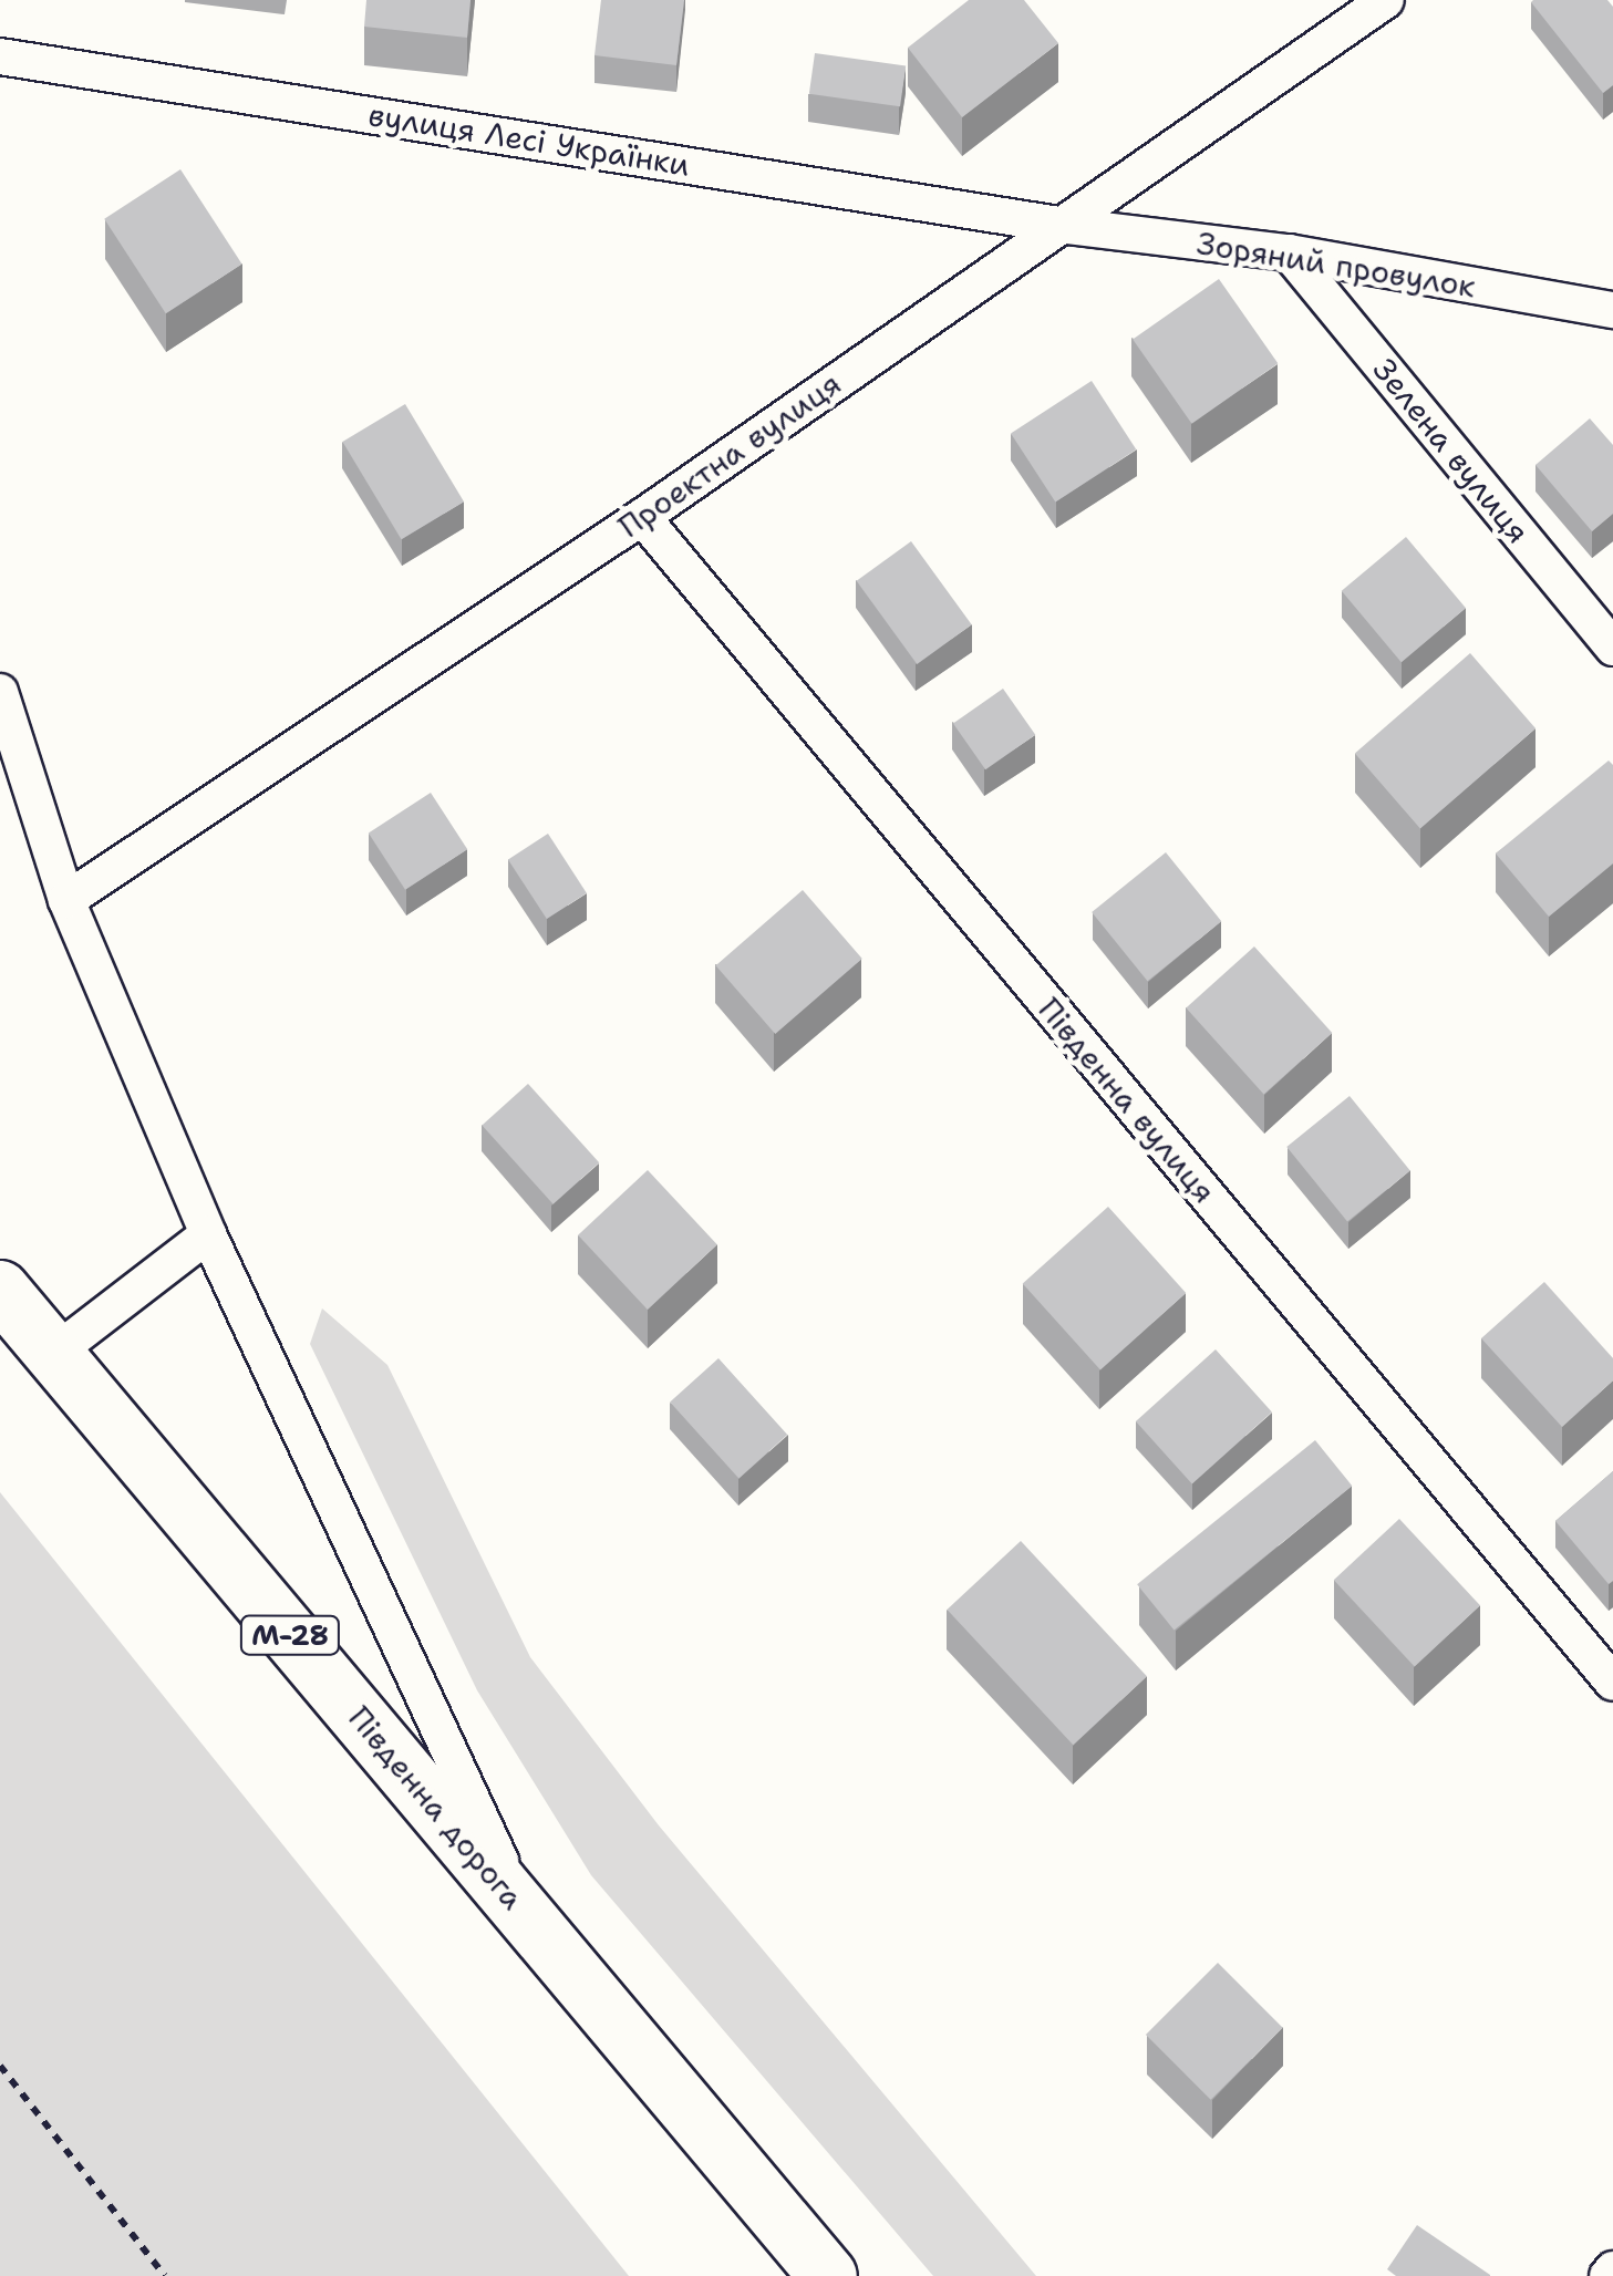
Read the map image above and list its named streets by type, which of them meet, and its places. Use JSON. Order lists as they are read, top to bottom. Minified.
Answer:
{"streets":{"highway":["М-28","Південна дорога"],"street":["вулиця Лесі Українки","Зоряний провулок","Зелена вулиця","Проектна вулиця","Південна вулиця"]},"crossings":[["вулиця Лесі Українки","Зоряний провулок"],["вулиця Лесі Українки","Проектна вулиця"],["Зоряний провулок","Зелена вулиця"],["Зоряний провулок","Проектна вулиця"],["Проектна вулиця","Південна вулиця"]]}
